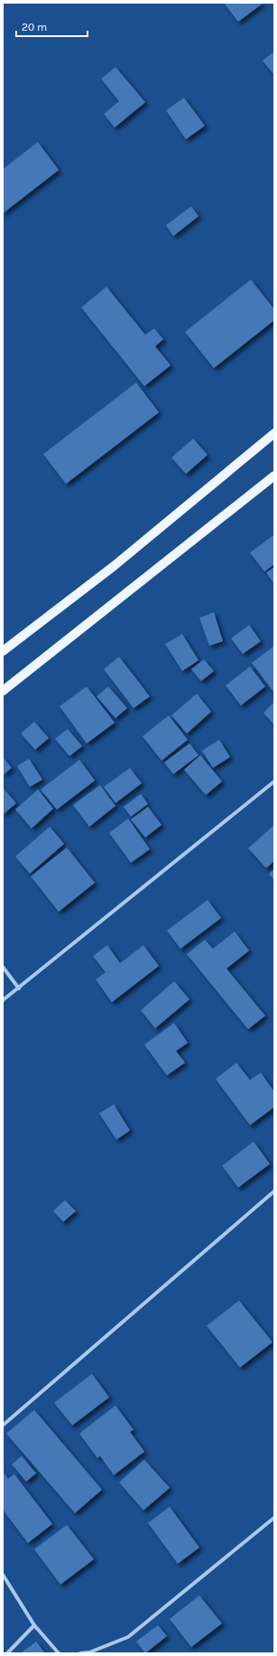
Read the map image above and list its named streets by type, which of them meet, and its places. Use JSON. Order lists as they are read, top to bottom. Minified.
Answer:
{"scale_bar":"20 m"}
